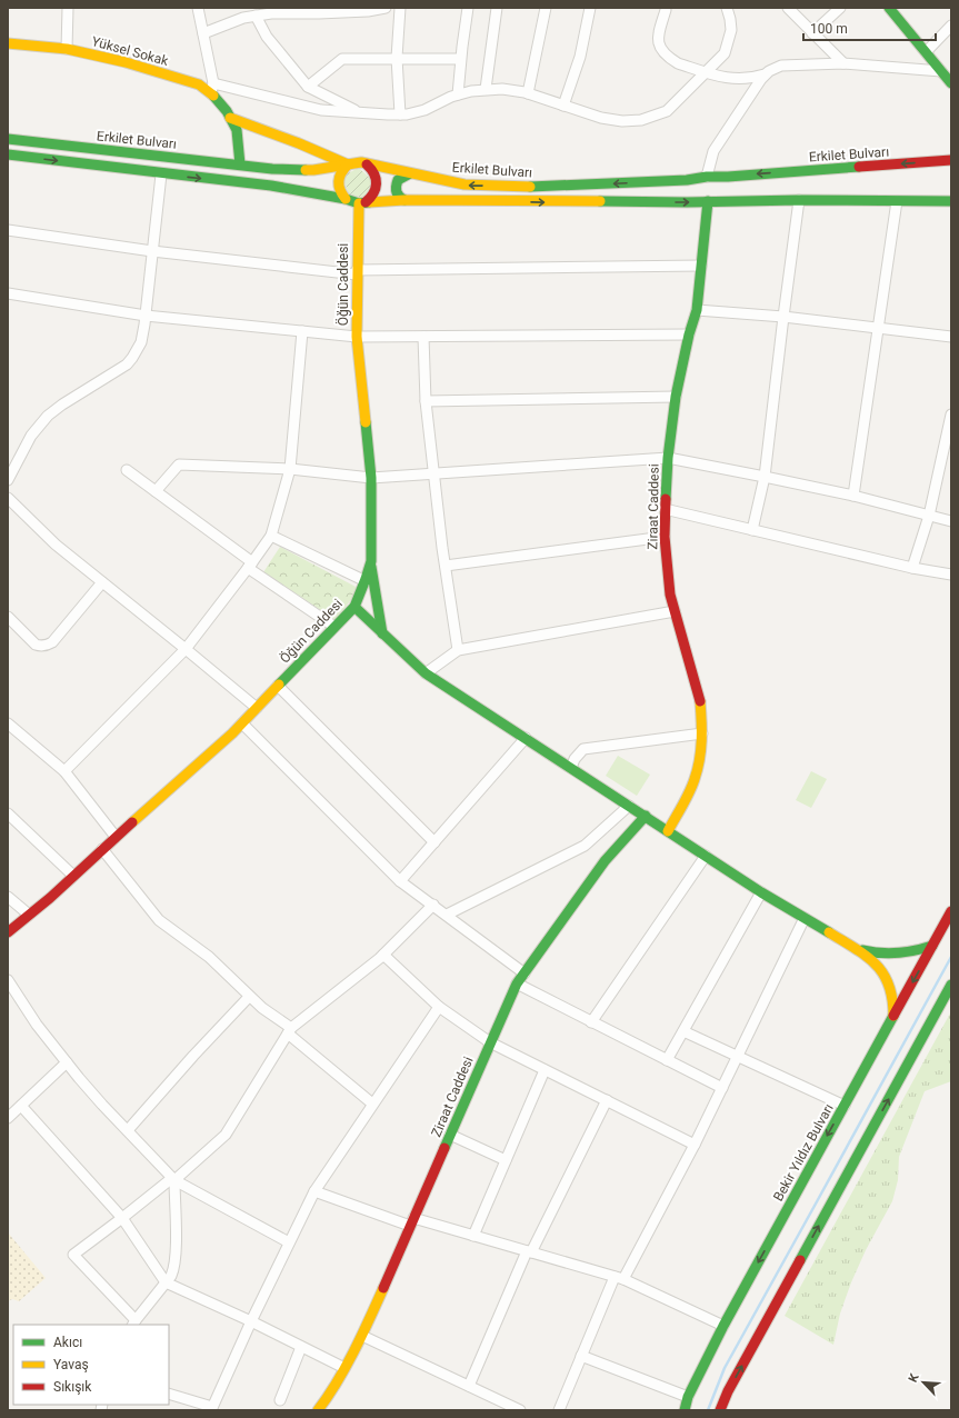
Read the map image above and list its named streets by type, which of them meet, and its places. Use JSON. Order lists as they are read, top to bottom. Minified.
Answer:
{"streets":{"street":["Yüksel Sokak","Erkilet Bulvarı","Öğün Caddesi","Ziraat Caddesi","Bekir Yıldız Bulvarı"]},"crossings":[["Yüksel Sokak","Erkilet Bulvarı"],["Erkilet Bulvarı","Öğün Caddesi"]],"legend":["Akıcı","Yavaş","Sıkışık"],"scale_bar":"100 m","north":"top left"}
